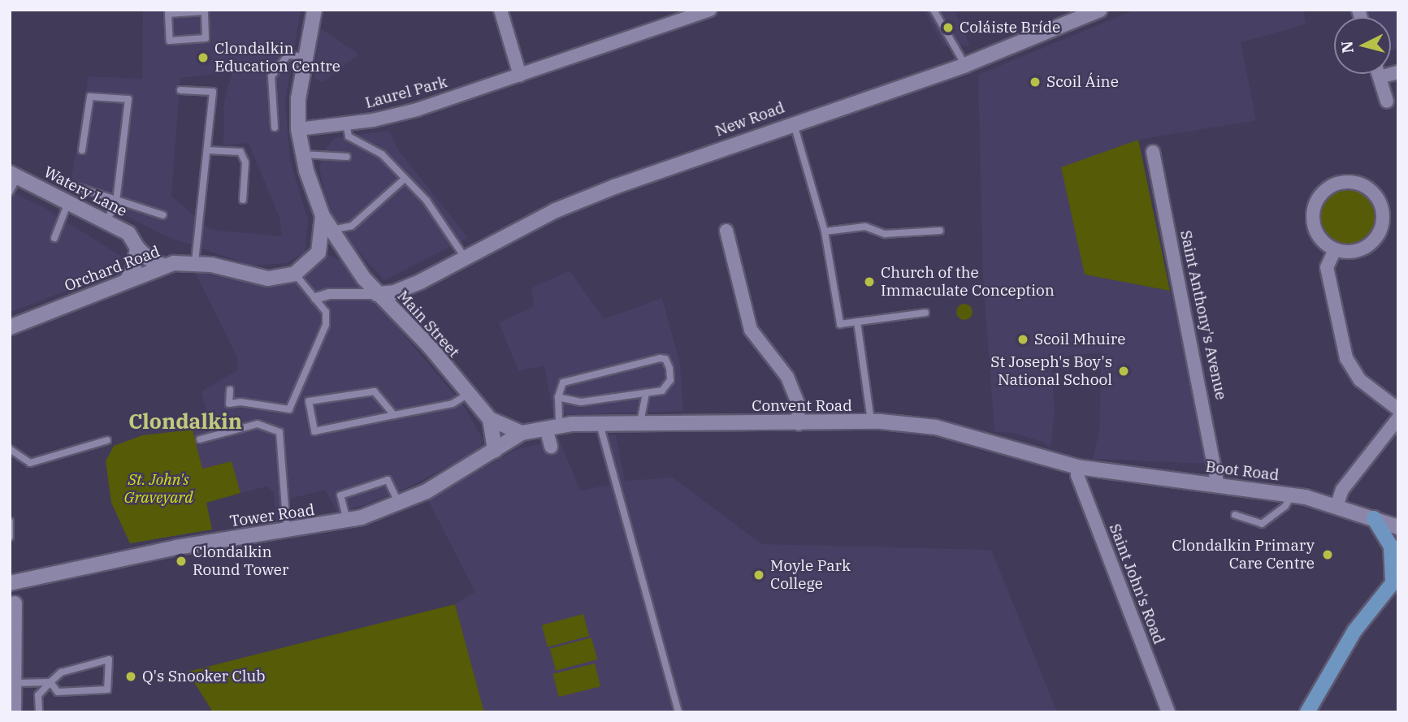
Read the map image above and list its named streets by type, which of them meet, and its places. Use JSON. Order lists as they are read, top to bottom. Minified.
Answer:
{"streets":{"street":["Laurel Park","New Road","Watery Lane","Orchard Road","Saint Anthony's Avenue","Main Street","Convent Road","Boot Road","Tower Road","Saint John's Road"]},"crossings":[["New Road","Main Street"],["Watery Lane","Orchard Road"],["Saint Anthony's Avenue","Boot Road"],["Main Street","Tower Road"],["Convent Road","Boot Road"],["Convent Road","Tower Road"],["Convent Road","Saint John's Road"],["Boot Road","Saint John's Road"]],"districts":["Clondalkin"],"parks":["St. John's Graveyard"],"places":["Coláiste Bríde","Clondalkin Education Centre","Scoil Áine","Church of the Immaculate Conception","Scoil Mhuire","St Joseph's Boy's National School","Clondalkin Primary Care Centre","Clondalkin Round Tower","Moyle Park College","Q's Snooker Club"],"north":"left"}
